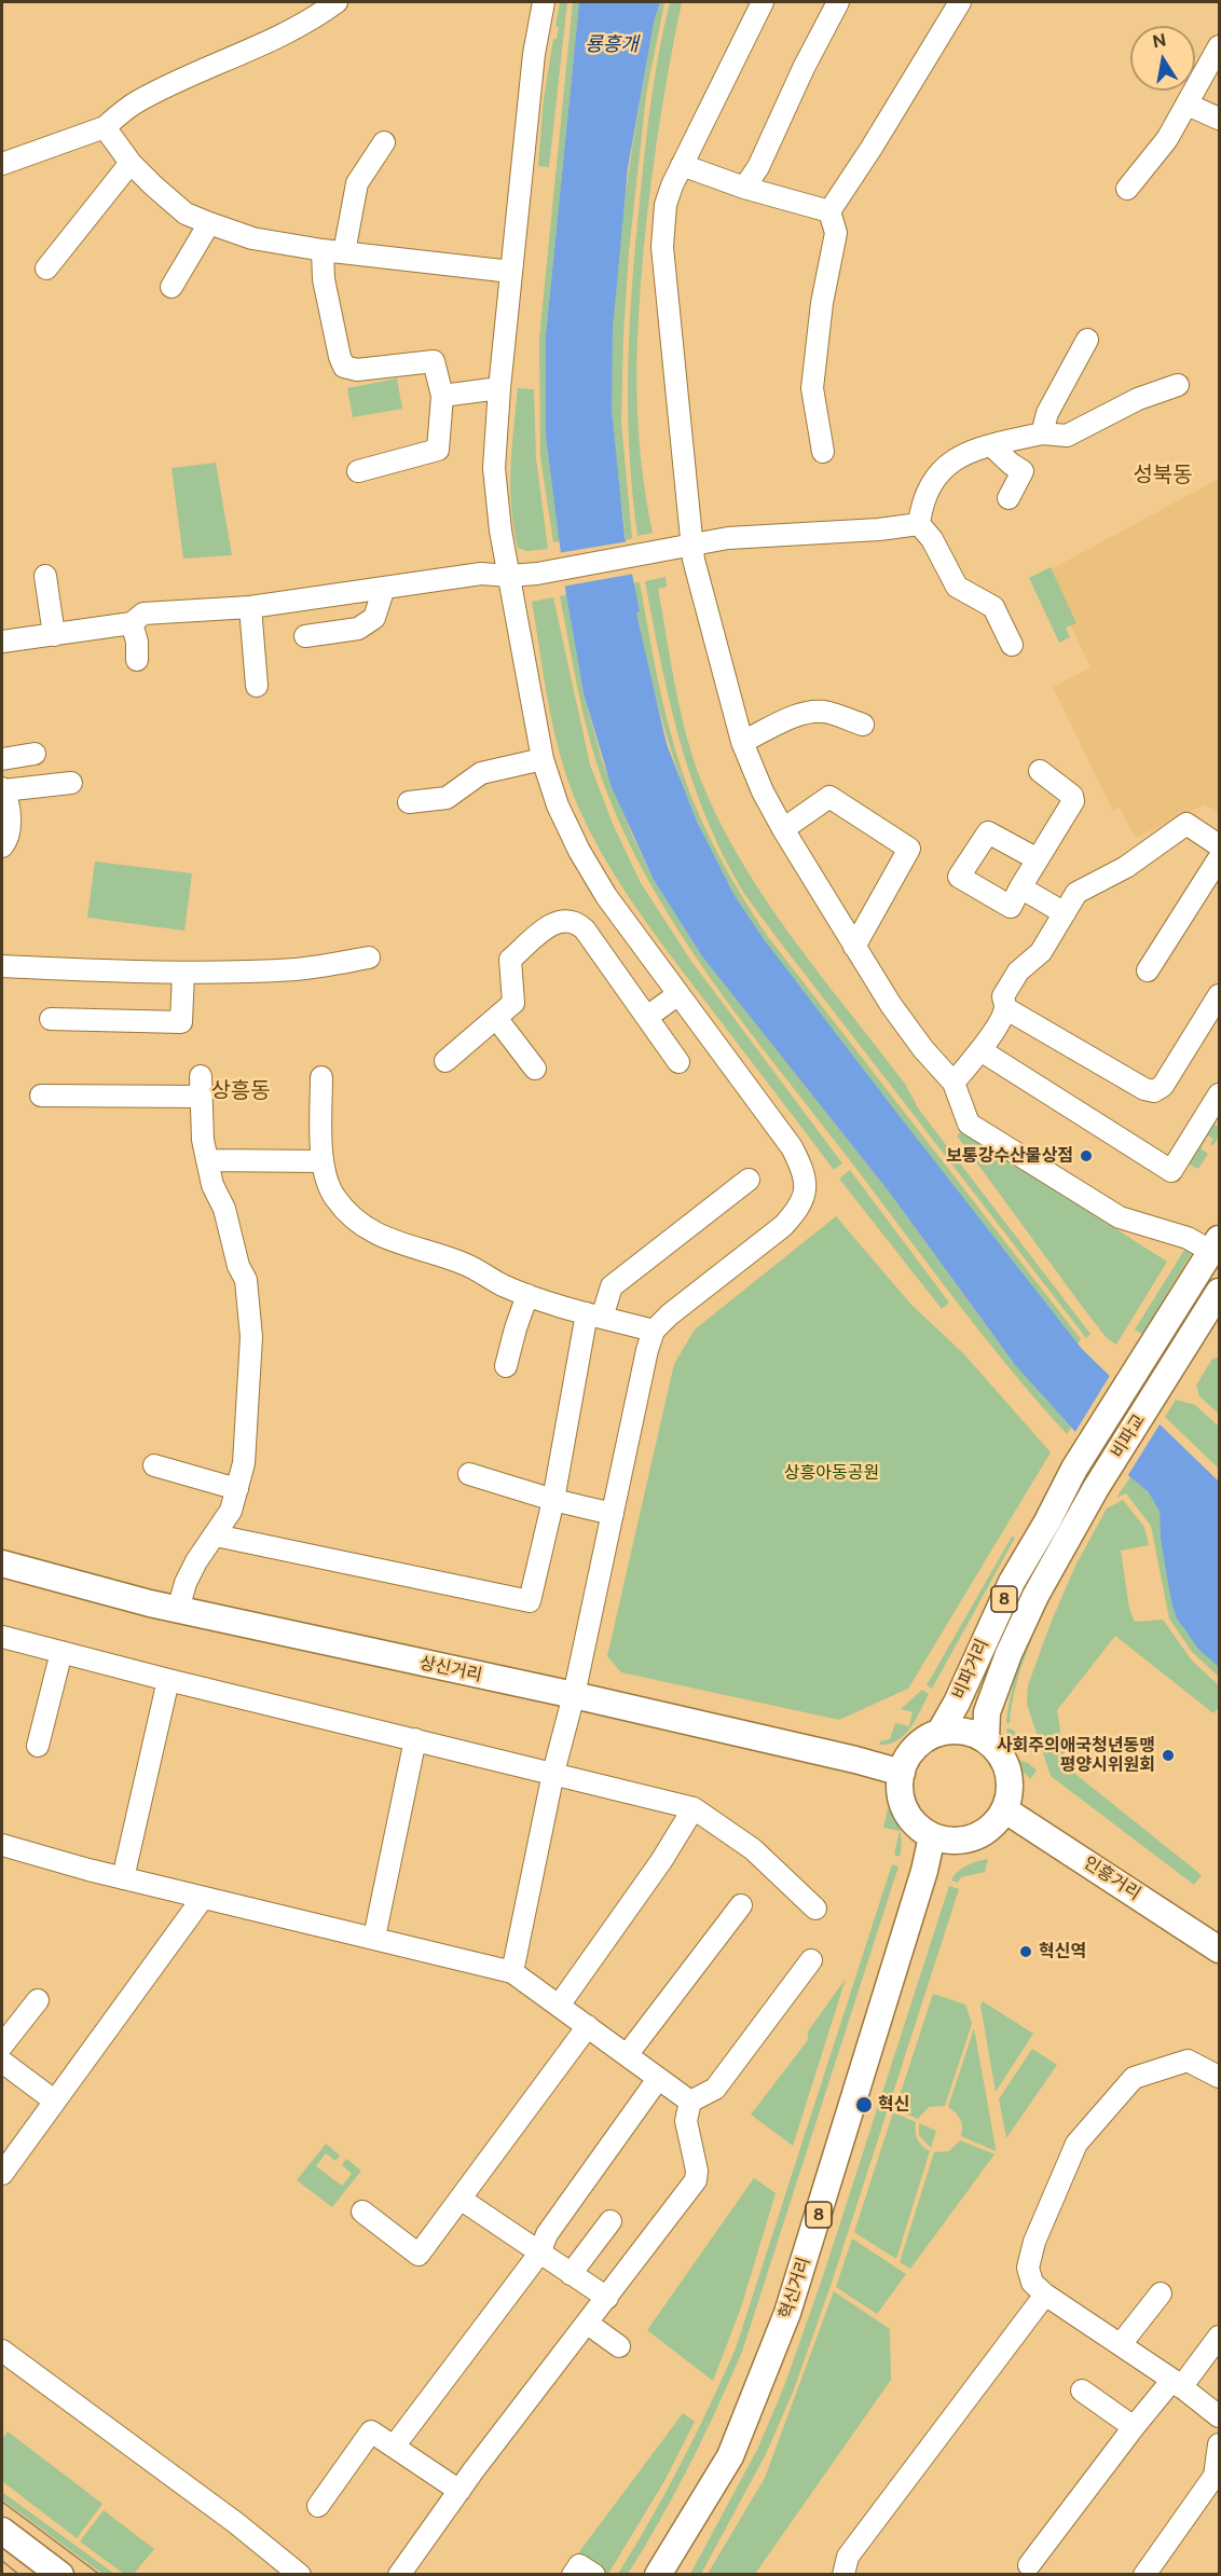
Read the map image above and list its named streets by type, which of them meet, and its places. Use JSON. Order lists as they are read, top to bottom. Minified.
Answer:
{"streets":{"main road":["비파교","8","상신거리","비파거리","인흥거리","혁신거리"]},"crossings":[["비파교","비파거리"],["상신거리","비파거리"],["상신거리","인흥거리"],["상신거리","혁신거리"],["비파거리","인흥거리"],["비파거리","혁신거리"],["인흥거리","혁신거리"]],"districts":["성북동","상흥동"],"water":["룡흥개"],"parks":["상흥아동공원"],"places":["보통강수산물상점","사회주의애국청년동맹 평양시위원회","혁신역","혁신"],"north":"top"}
